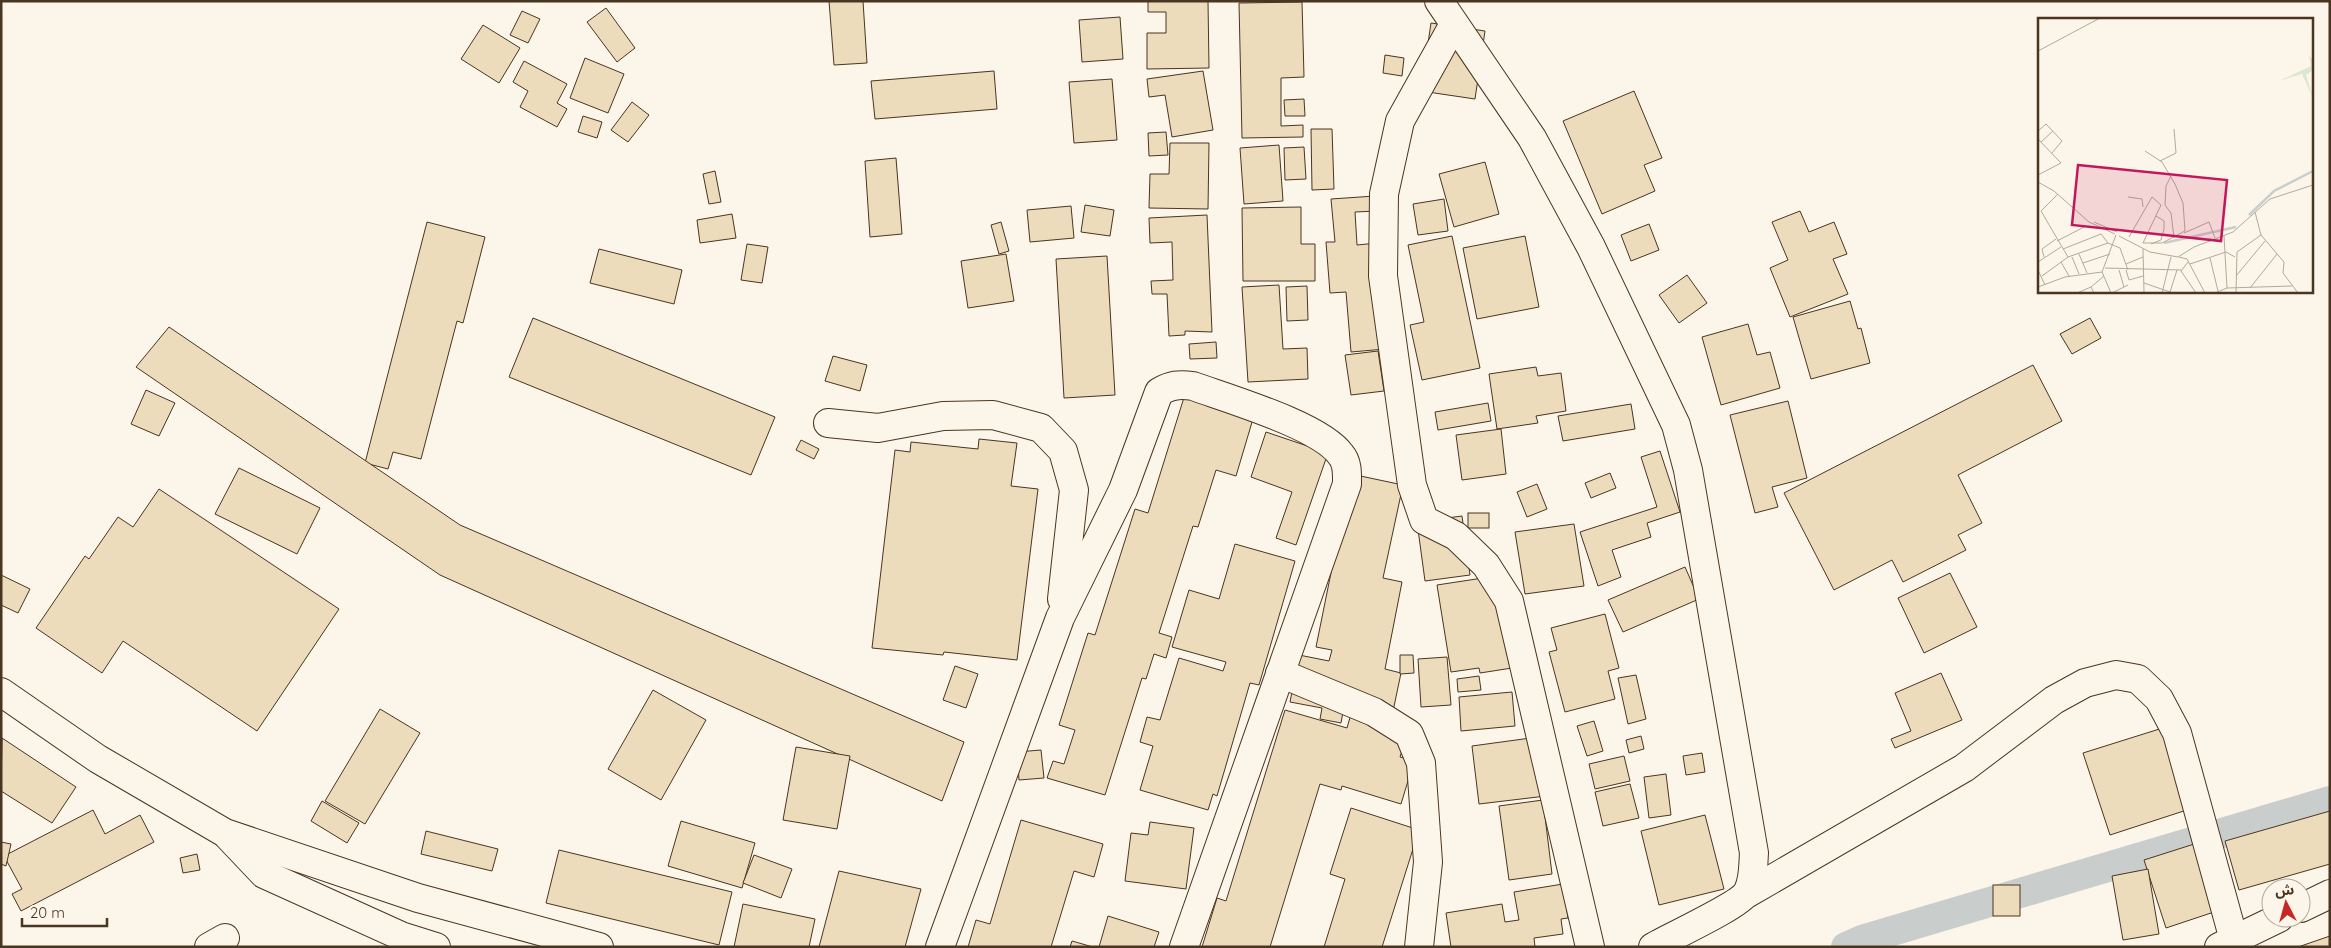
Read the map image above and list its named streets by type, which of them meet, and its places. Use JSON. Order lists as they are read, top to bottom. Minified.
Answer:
{"scale_bar":"20 m","north":"top"}
